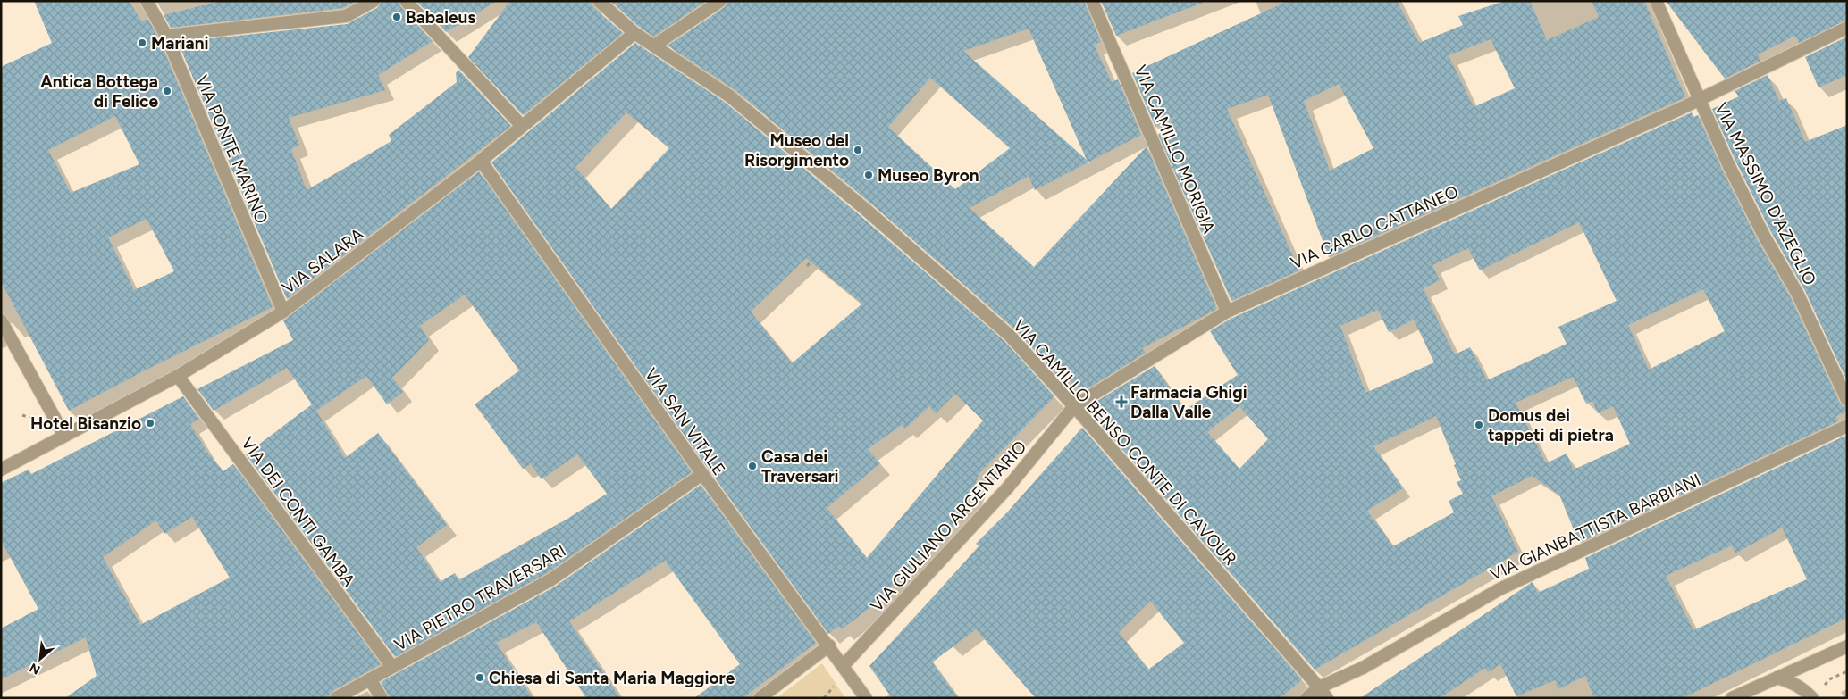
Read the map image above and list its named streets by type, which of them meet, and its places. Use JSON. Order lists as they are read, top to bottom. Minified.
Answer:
{"streets":{"street":["VIA PONTE MARINO","VIA CAMILLO MORIGIA","VIA MASSIMO D'AZEGLIO","VIA CARLO CATTANEO","VIA SALARA","VIA SAN VITALE","VIA CAMILLO BENSO CONTE DI CAVOUR","VIA DEI CONTI GAMBA","VIA GIULIANO ARGENTARIO","VIA GIANBATTISTA BARBIANI","VIA PIETRO TRAVERSARI"]},"crossings":[["VIA PONTE MARINO","VIA SALARA"],["VIA CAMILLO MORIGIA","VIA CARLO CATTANEO"],["VIA MASSIMO D'AZEGLIO","VIA CARLO CATTANEO"],["VIA CARLO CATTANEO","VIA CAMILLO BENSO CONTE DI CAVOUR"],["VIA CARLO CATTANEO","VIA GIULIANO ARGENTARIO"],["VIA SALARA","VIA SAN VITALE"],["VIA SALARA","VIA CAMILLO BENSO CONTE DI CAVOUR"],["VIA SALARA","VIA DEI CONTI GAMBA"],["VIA SAN VITALE","VIA GIULIANO ARGENTARIO"],["VIA SAN VITALE","VIA PIETRO TRAVERSARI"],["VIA CAMILLO BENSO CONTE DI CAVOUR","VIA GIULIANO ARGENTARIO"],["VIA CAMILLO BENSO CONTE DI CAVOUR","VIA GIANBATTISTA BARBIANI"],["VIA DEI CONTI GAMBA","VIA PIETRO TRAVERSARI"]],"places":{"other":["Babaleus","Mariani","Antica Bottega di Felice","Museo del Risorgimento","Museo Byron","Hotel Bisanzio","Domus dei tappeti di pietra","Casa dei Traversari","Chiesa di Santa Maria Maggiore"],"health":["Farmacia Ghigi Dalla Valle"]},"north":"bottom left"}
